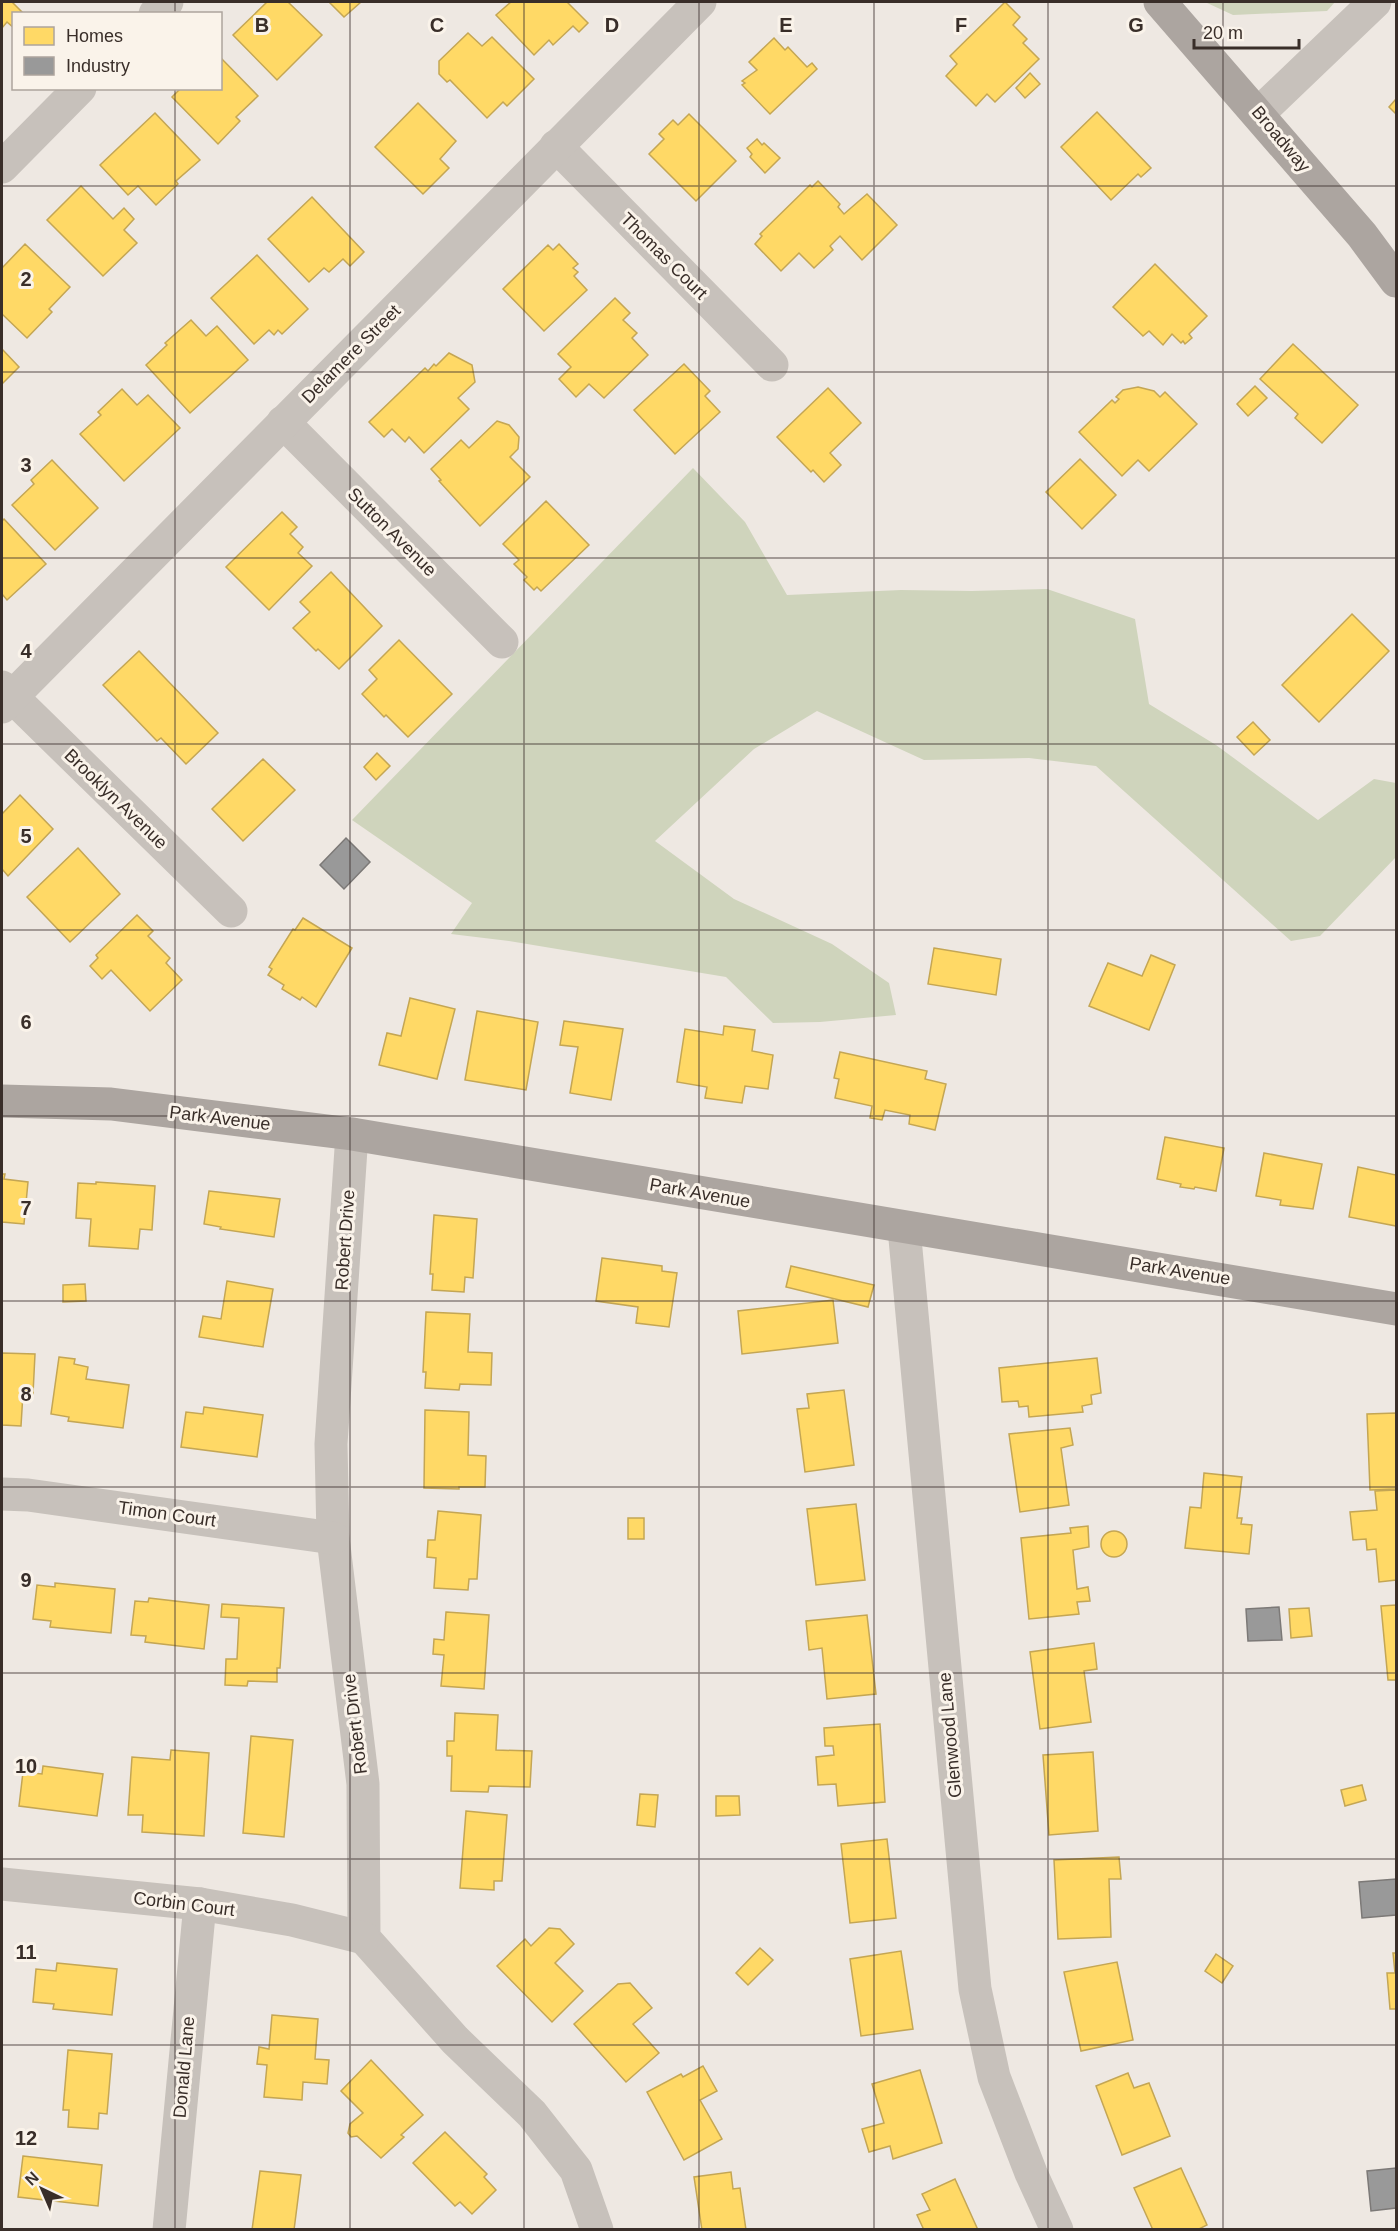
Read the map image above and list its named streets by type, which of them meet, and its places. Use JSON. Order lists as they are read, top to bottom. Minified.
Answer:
{"streets":{"main road":["Broadway","Park Avenue"],"street":["Thomas Court","Delamere Street","Sutton Avenue","Brooklyn Avenue","Robert Drive","Timon Court","Glenwood Lane","Corbin Court","Donald Lane"]},"crossings":[["Thomas Court","Delamere Street"],["Delamere Street","Sutton Avenue"],["Delamere Street","Brooklyn Avenue"],["Park Avenue","Robert Drive"],["Park Avenue","Glenwood Lane"],["Robert Drive","Timon Court"],["Robert Drive","Corbin Court"],["Corbin Court","Donald Lane"]],"legend":["Homes","Industry"],"scale_bar":"20 m","north":"top left","grid":{"columns":["B","C","D","E","F","G"],"rows":["2","3","4","5","6","7","8","9","10","11","12"]}}
